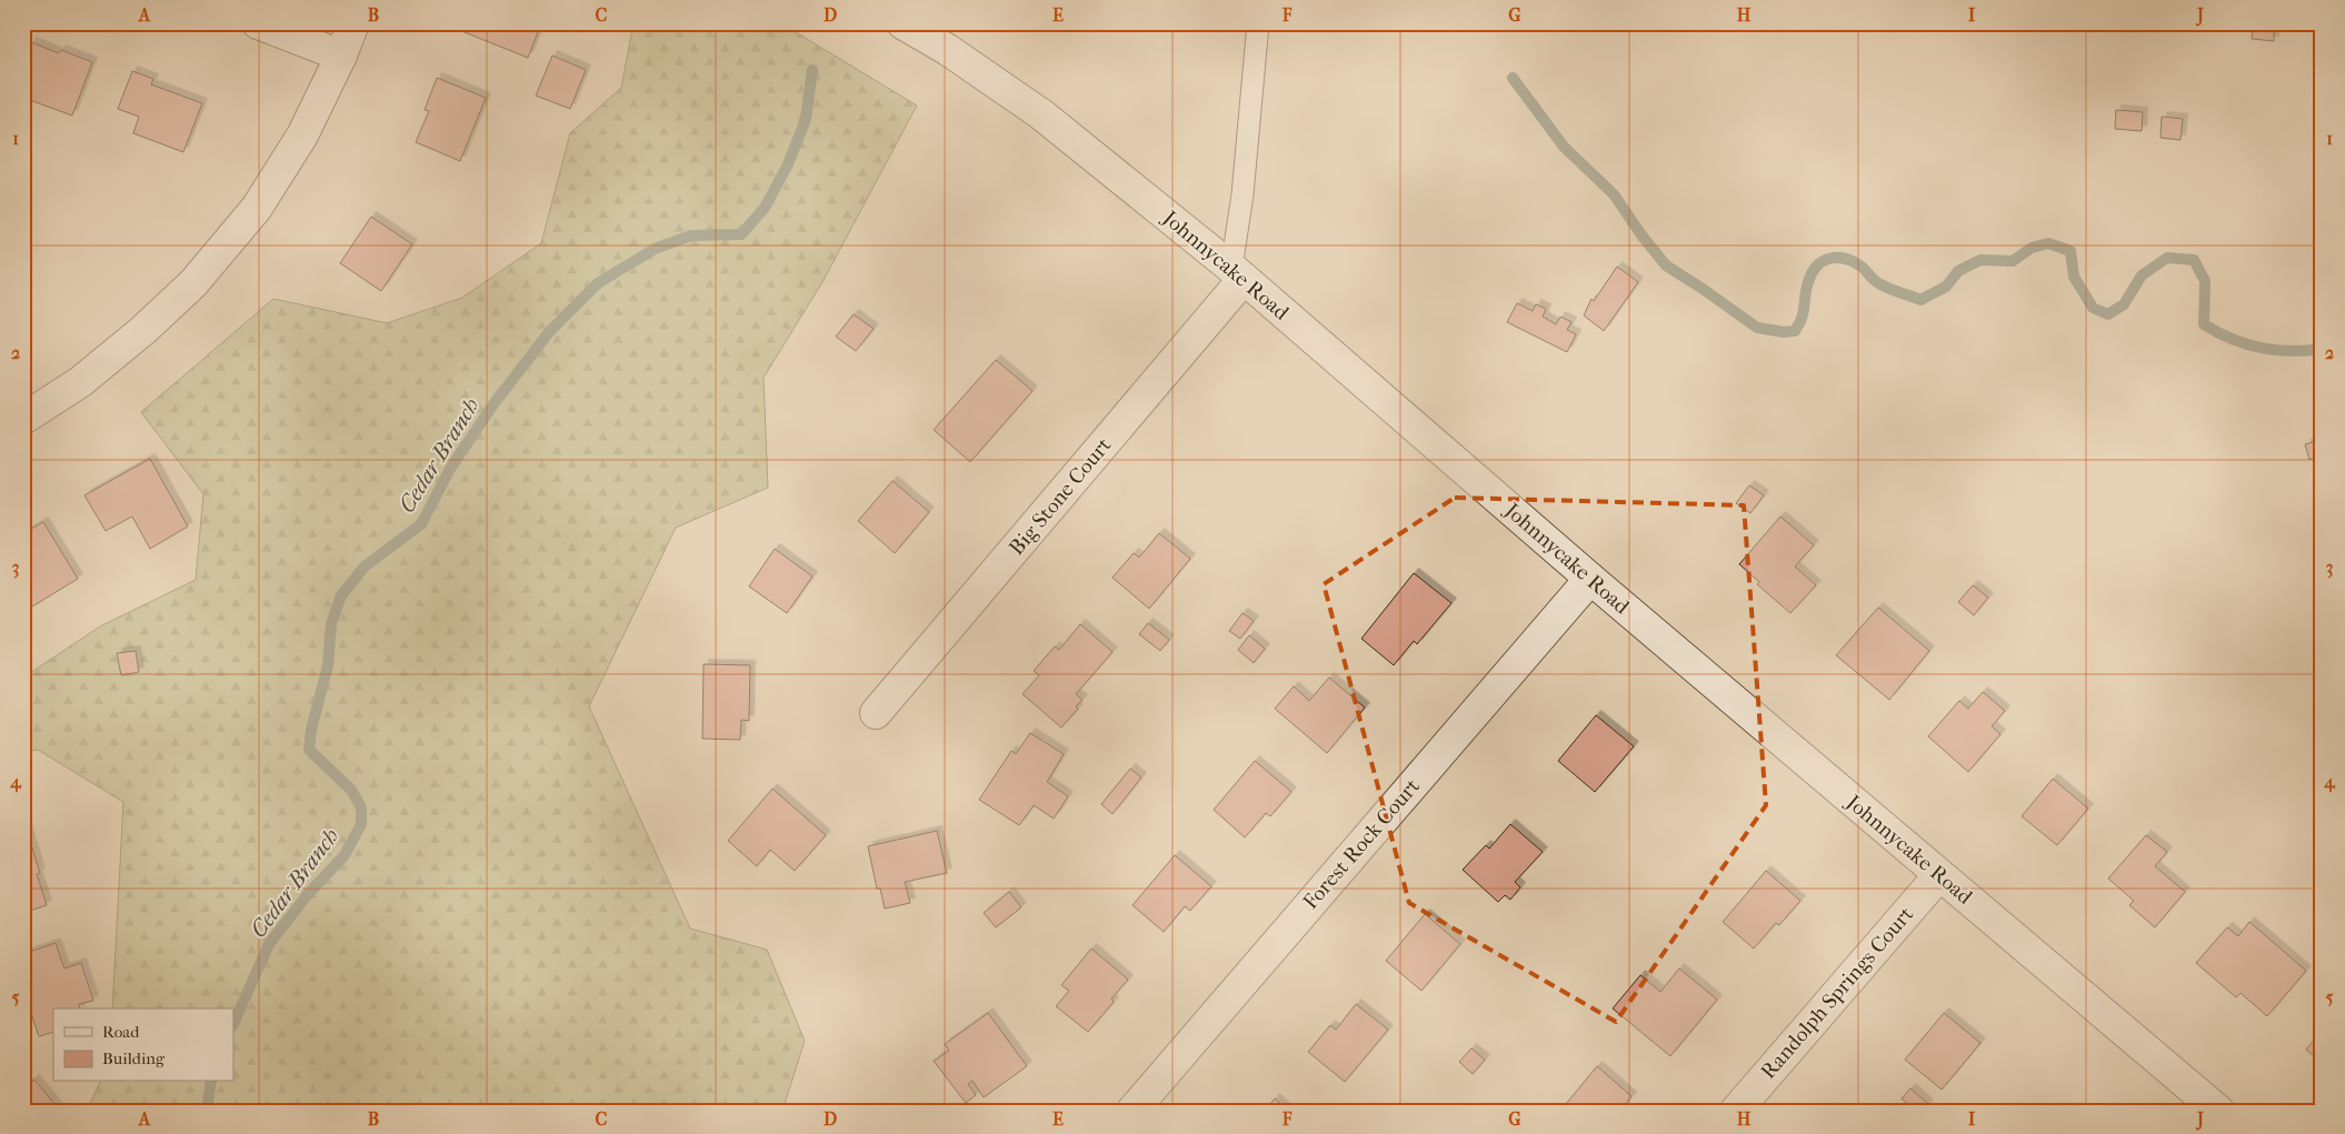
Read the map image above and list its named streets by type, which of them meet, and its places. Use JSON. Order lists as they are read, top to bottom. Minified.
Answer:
{"streets":{"street":["Johnnycake Road","Big Stone Court","Forest Rock Court","Randolph Springs Court"]},"crossings":[["Johnnycake Road","Big Stone Court"],["Johnnycake Road","Forest Rock Court"],["Johnnycake Road","Randolph Springs Court"]],"water":["Cedar Branch"],"legend":["Road","Building"],"grid":{"columns":["A","B","C","D","E","F","G","H","I","J"],"rows":["1","2","3","4","5"]}}
